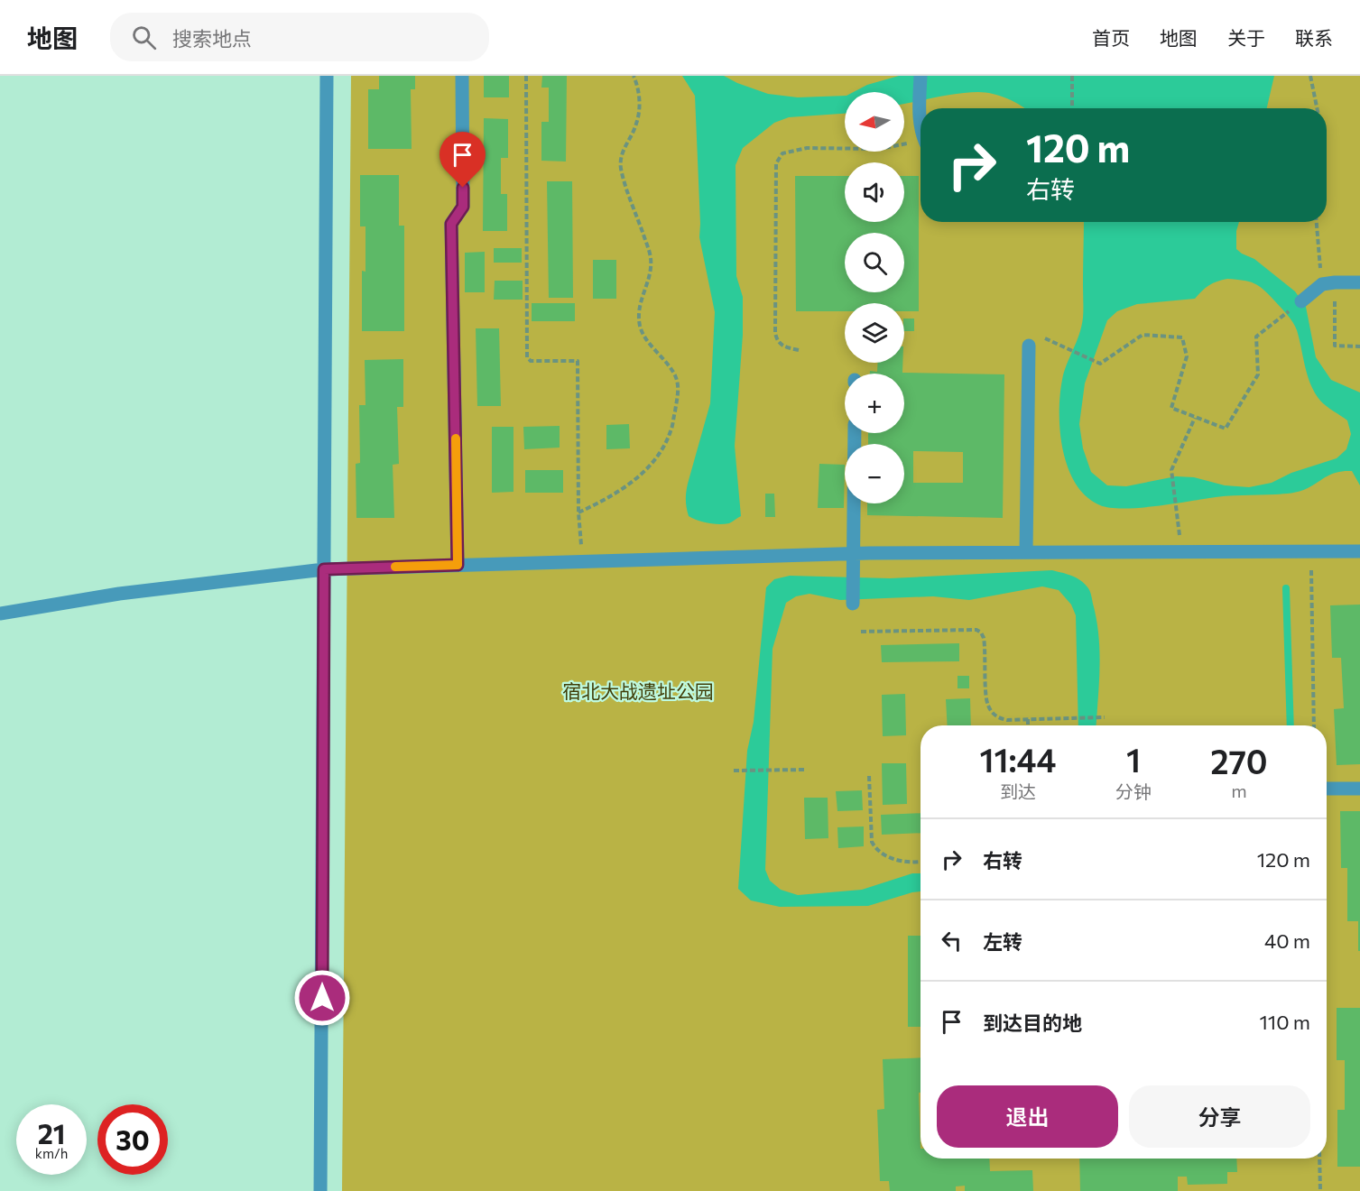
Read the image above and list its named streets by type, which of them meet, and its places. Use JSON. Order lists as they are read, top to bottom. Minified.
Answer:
{"parks":["宿北大战遗址公园"],"north":"left","page":{"header":"地图","search":"搜索地点","nav":["首页","地图","关于","联系"],"map_buttons":["+","−"],"turn":["120 m","右转"],"eta":["11:44","到达","1","分钟","270","m"],"list":[{"name":"右转","value":"120 m"},{"name":"左转","value":"40 m"},{"name":"到达目的地","value":"110 m"}],"buttons":["退出","分享"],"speed":"21 km/h","limit":"30"}}
